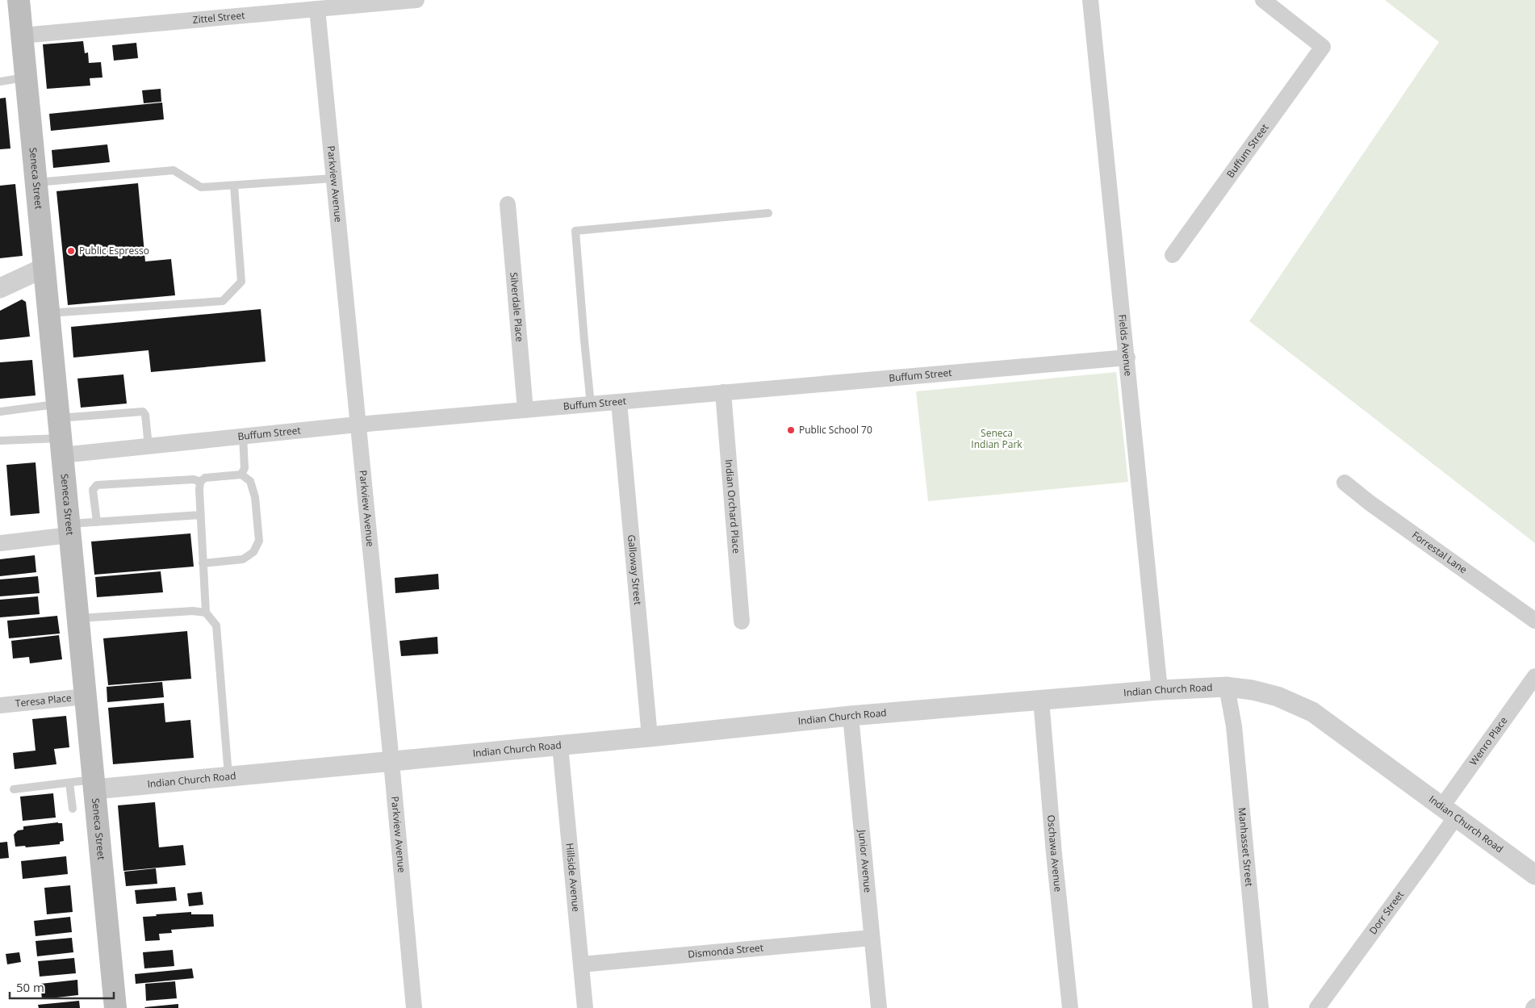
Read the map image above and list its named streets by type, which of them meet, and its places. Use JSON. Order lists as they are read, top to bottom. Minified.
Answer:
{"streets":{"main road":["Seneca Street"],"street":["Zittel Street","Buffum Street","Parkview Avenue","Silverdale Place","Fields Avenue","Indian Orchard Place","Forrestal Lane","Galloway Street","Indian Church Road","Teresa Place","Wenro Place","Manhasset Street","Oschawa Avenue","Junior Avenue","Hillside Avenue","Dorr Street","Dismonda Street"]},"crossings":[["Zittel Street","Seneca Street"],["Zittel Street","Parkview Avenue"],["Buffum Street","Seneca Street"],["Buffum Street","Parkview Avenue"],["Buffum Street","Silverdale Place"],["Buffum Street","Fields Avenue"],["Buffum Street","Indian Orchard Place"],["Buffum Street","Galloway Street"],["Seneca Street","Indian Church Road"],["Seneca Street","Teresa Place"],["Parkview Avenue","Indian Church Road"],["Fields Avenue","Indian Church Road"],["Galloway Street","Indian Church Road"],["Indian Church Road","Wenro Place"],["Indian Church Road","Manhasset Street"],["Indian Church Road","Oschawa Avenue"],["Indian Church Road","Junior Avenue"],["Indian Church Road","Hillside Avenue"],["Indian Church Road","Dorr Street"],["Wenro Place","Dorr Street"],["Junior Avenue","Dismonda Street"],["Hillside Avenue","Dismonda Street"]],"parks":["Seneca Indian Park"],"places":["Public Espresso","Public School 70"],"scale_bar":"50 m"}
